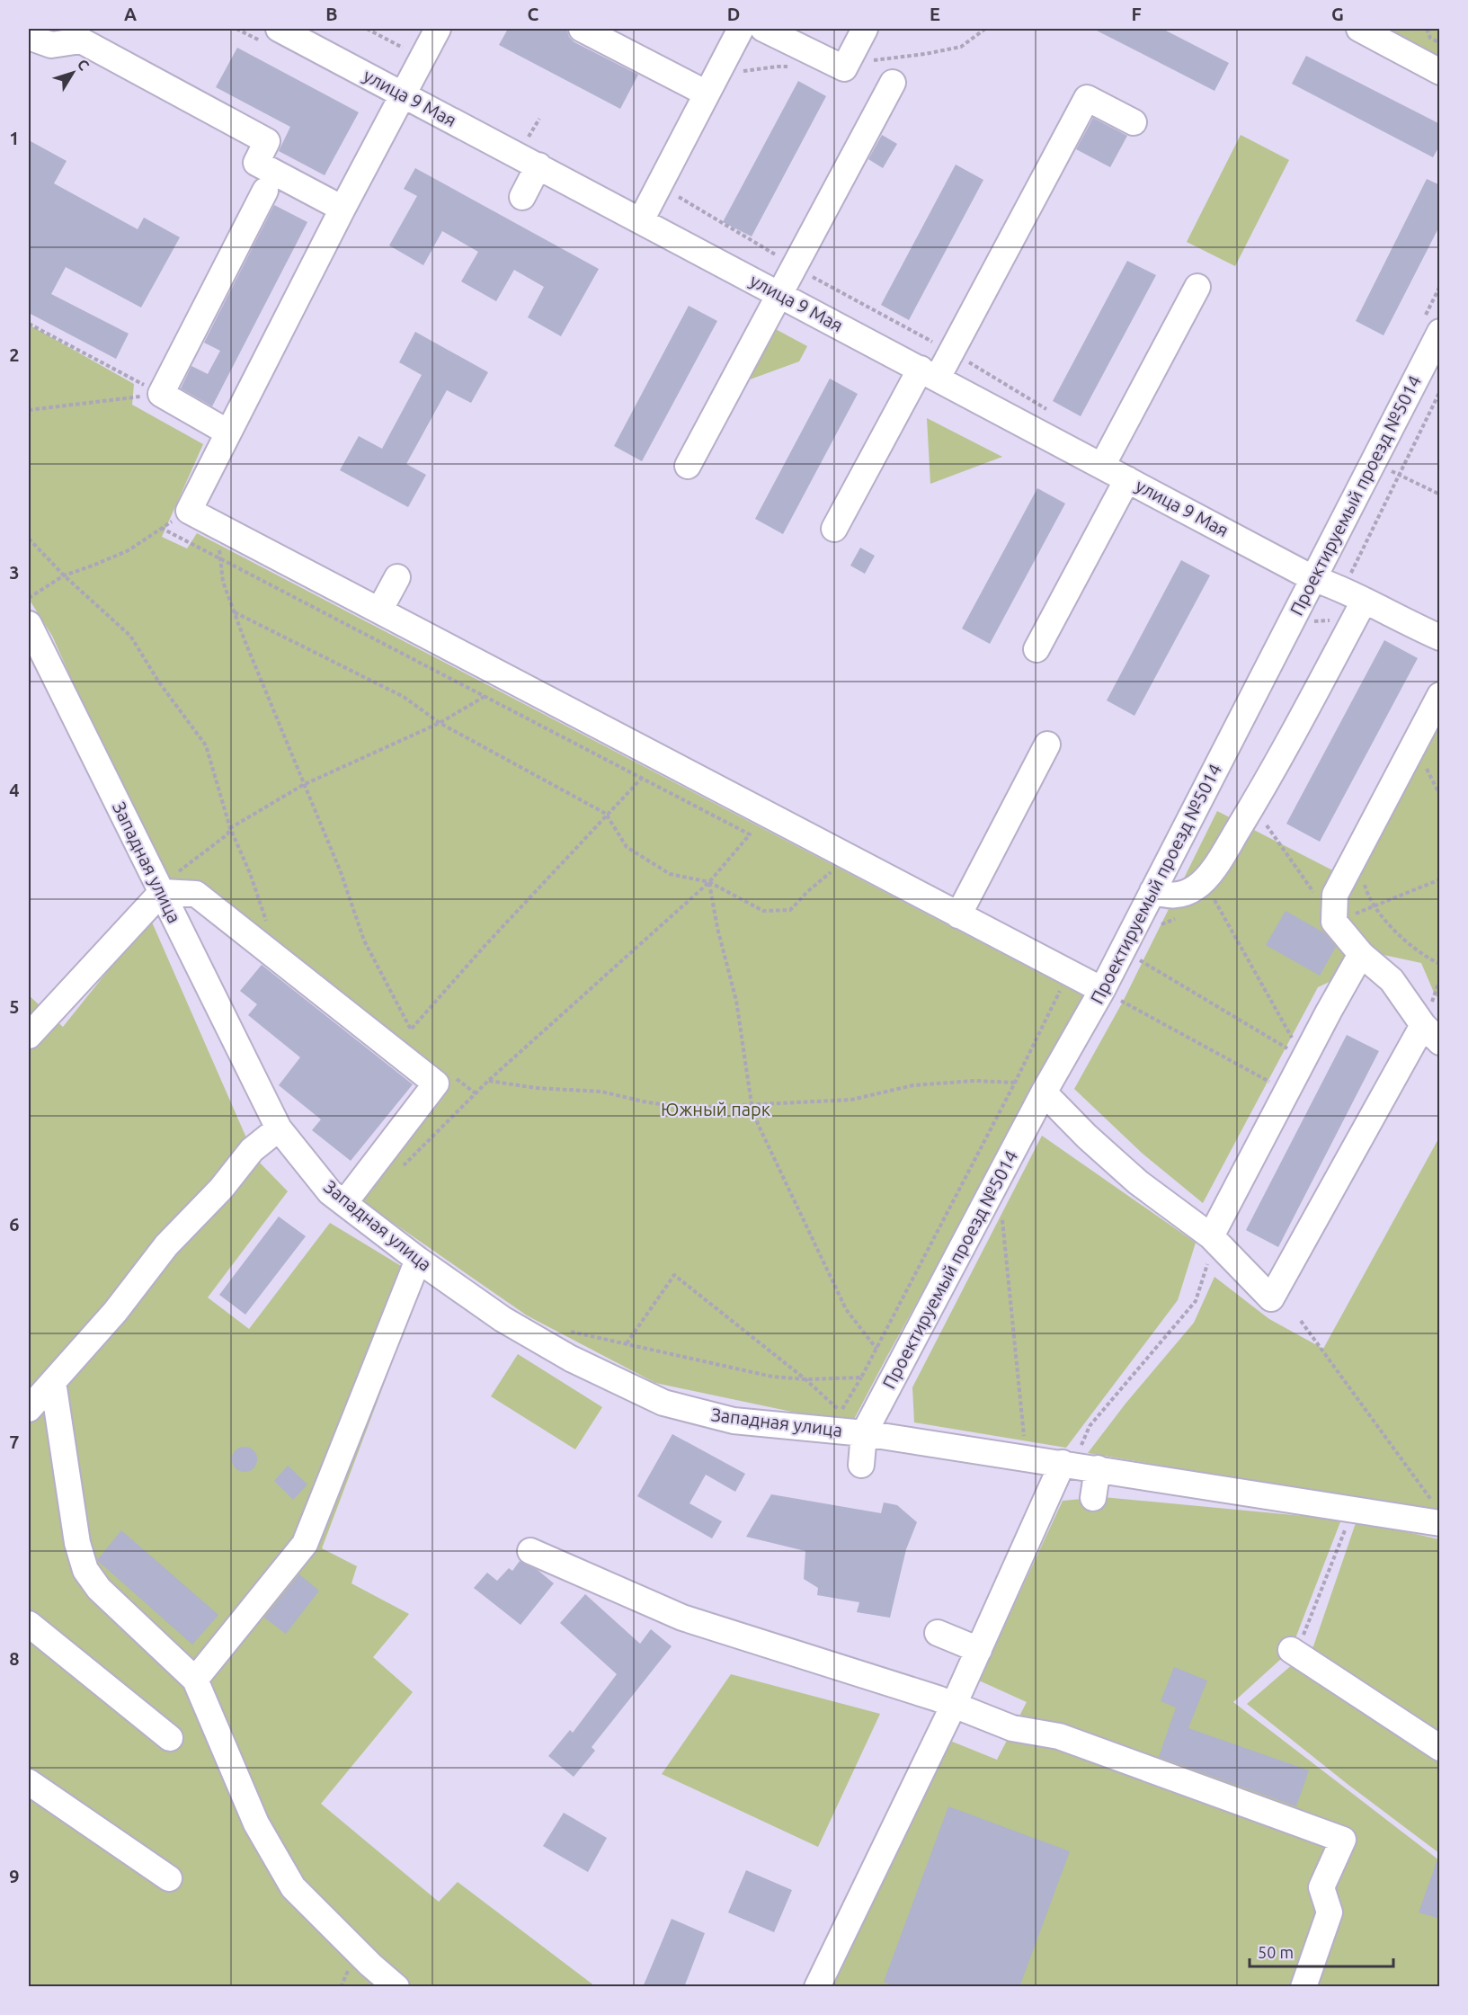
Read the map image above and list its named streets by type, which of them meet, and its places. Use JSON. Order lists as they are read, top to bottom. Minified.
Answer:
{"streets":{"street":["улица 9 Мая","Проектируемый проезд №5014","Западная улица"]},"crossings":[["улица 9 Мая","Проектируемый проезд №5014"],["Проектируемый проезд №5014","Западная улица"]],"parks":["Южный парк"],"scale_bar":"50 m","north":"top right","grid":{"columns":["A","B","C","D","E","F","G"],"rows":["1","2","3","4","5","6","7","8","9"]}}
